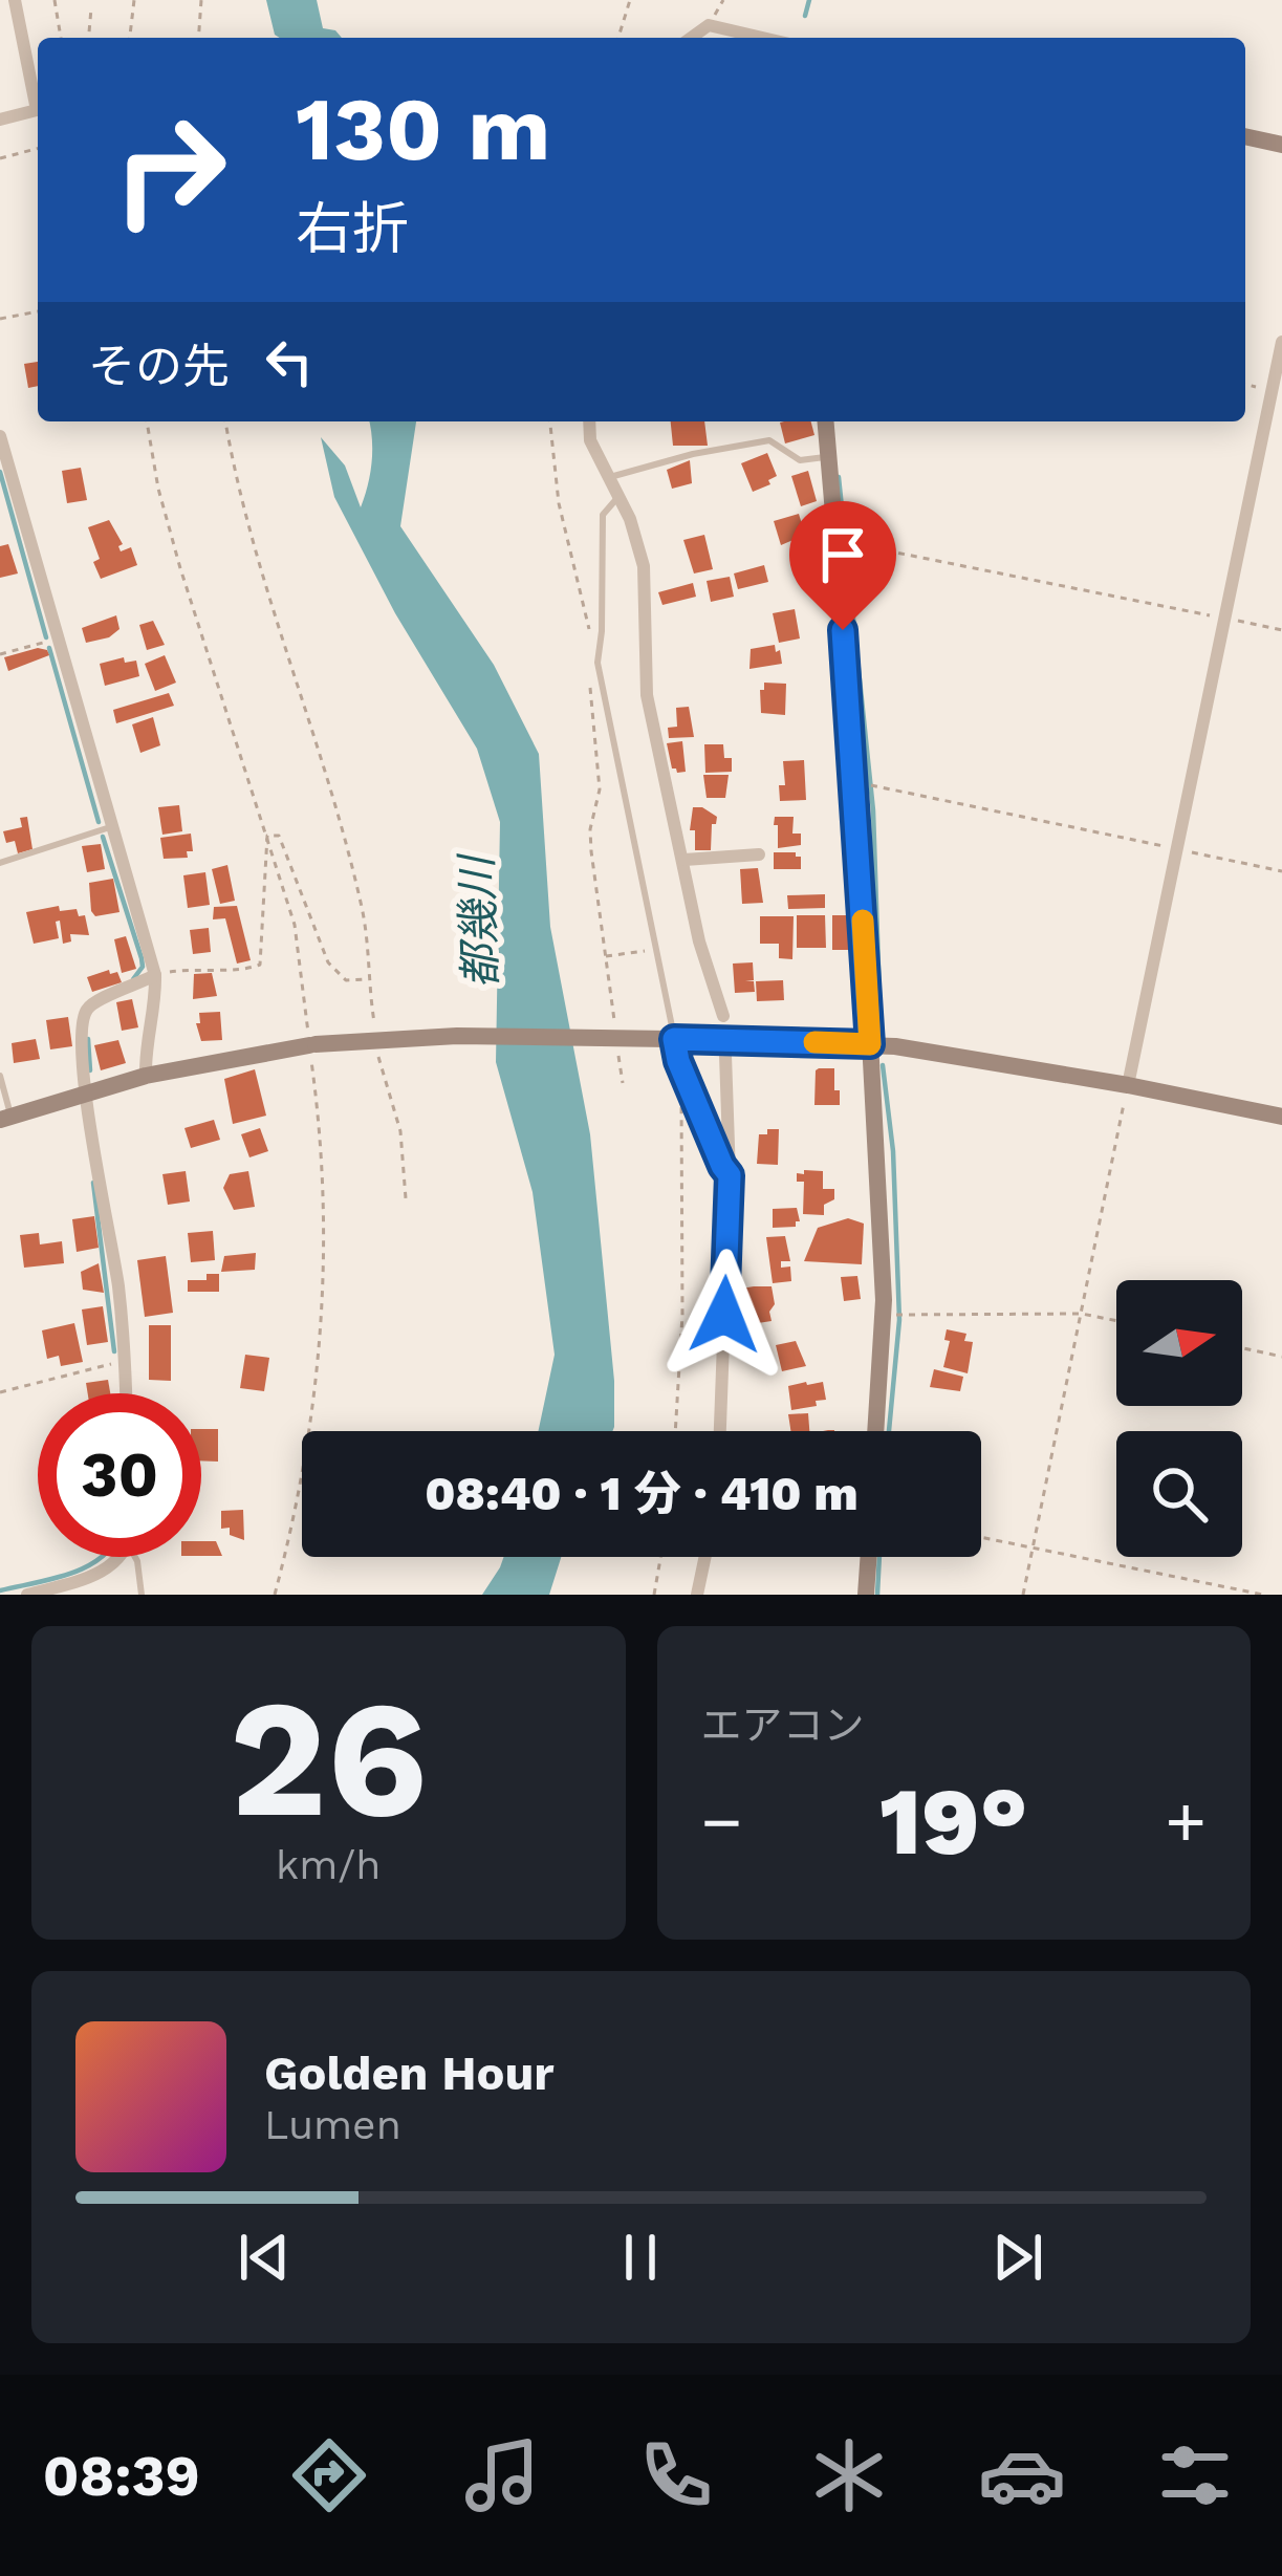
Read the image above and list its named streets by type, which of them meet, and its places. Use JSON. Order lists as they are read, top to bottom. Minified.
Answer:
{"water":["都幾川"],"north":"right","page":{"turn":["130 m","右折"],"then":"その先","limit":"30","trip":"08:40 · 1 分 · 410 m","tile":[["26","km/h"],"エアコン"],"heat":["−","19°","+"],"song":["Golden Hour","Lumen"],"tabs":"08:39"}}
